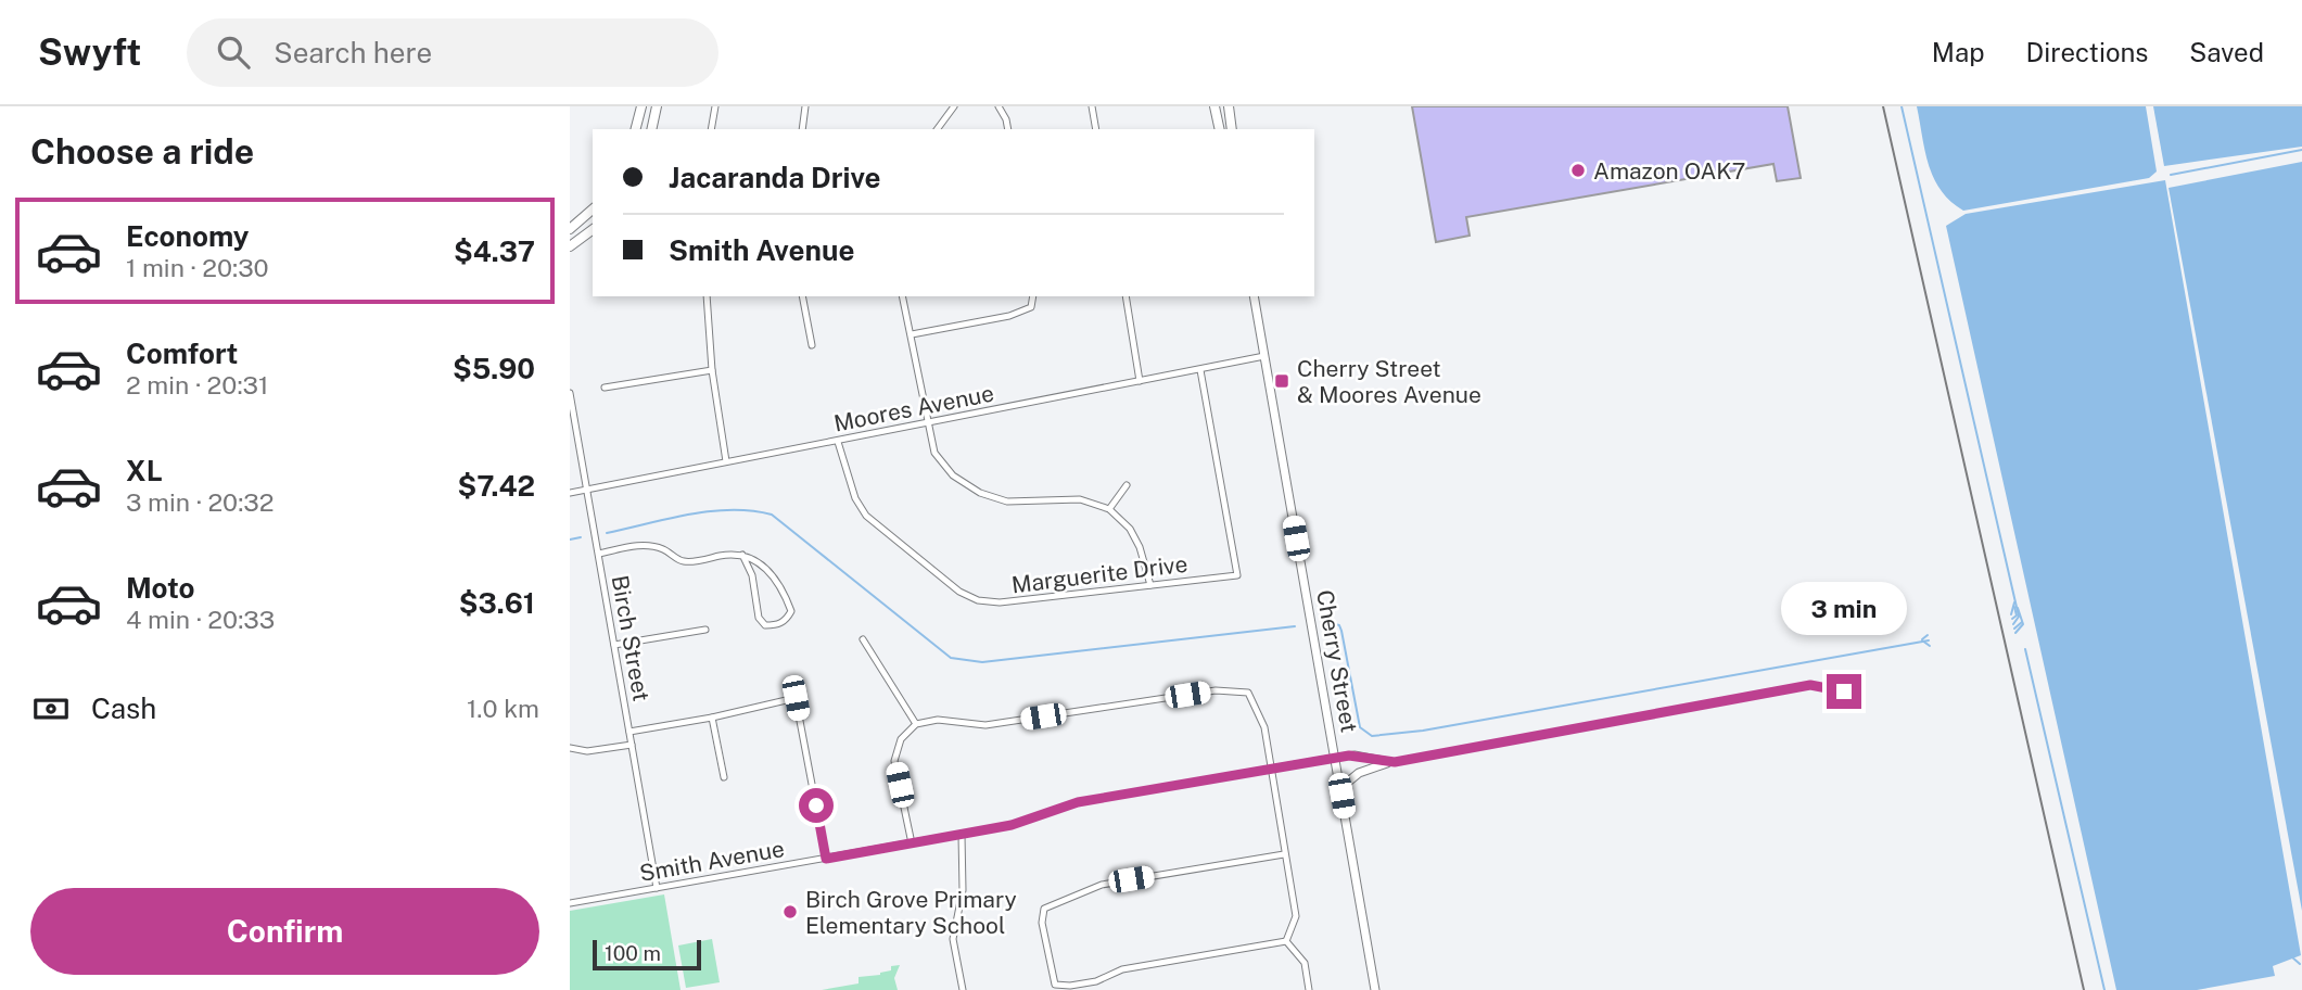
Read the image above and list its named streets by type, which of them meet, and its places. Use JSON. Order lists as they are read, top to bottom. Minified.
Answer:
{"streets":{"street":["Moores Avenue","Marguerite Drive","Birch Street","Cherry Street","Smith Avenue"]},"crossings":[["Moores Avenue","Marguerite Drive"],["Moores Avenue","Birch Street"],["Moores Avenue","Cherry Street"],["Birch Street","Smith Avenue"],["Cherry Street","Smith Avenue"]],"places":{"other":["Amazon OAK7","Birch Grove Primary Elementary School"],"transit":["Cherry Street & Moores Avenue"]},"scale_bar":"100 m","page":{"header":"Swyft","search":"Search here","nav":["Map","Directions","Saved"],"heading":"Choose a ride","banner":["Jacaranda Drive","Smith Avenue"],"list":[{"name":"Economy","note":"1 min · 20:30","value":"$4.37"},{"name":"Comfort","note":"2 min · 20:31","value":"$5.90"},{"name":"XL","note":"3 min · 20:32","value":"$7.42"},{"name":"Moto","note":"4 min · 20:33","value":"$3.61"}],"bubble":"3 min","pay":["Cash","1.0 km"],"buttons":"Confirm","scale":"100 m"}}
